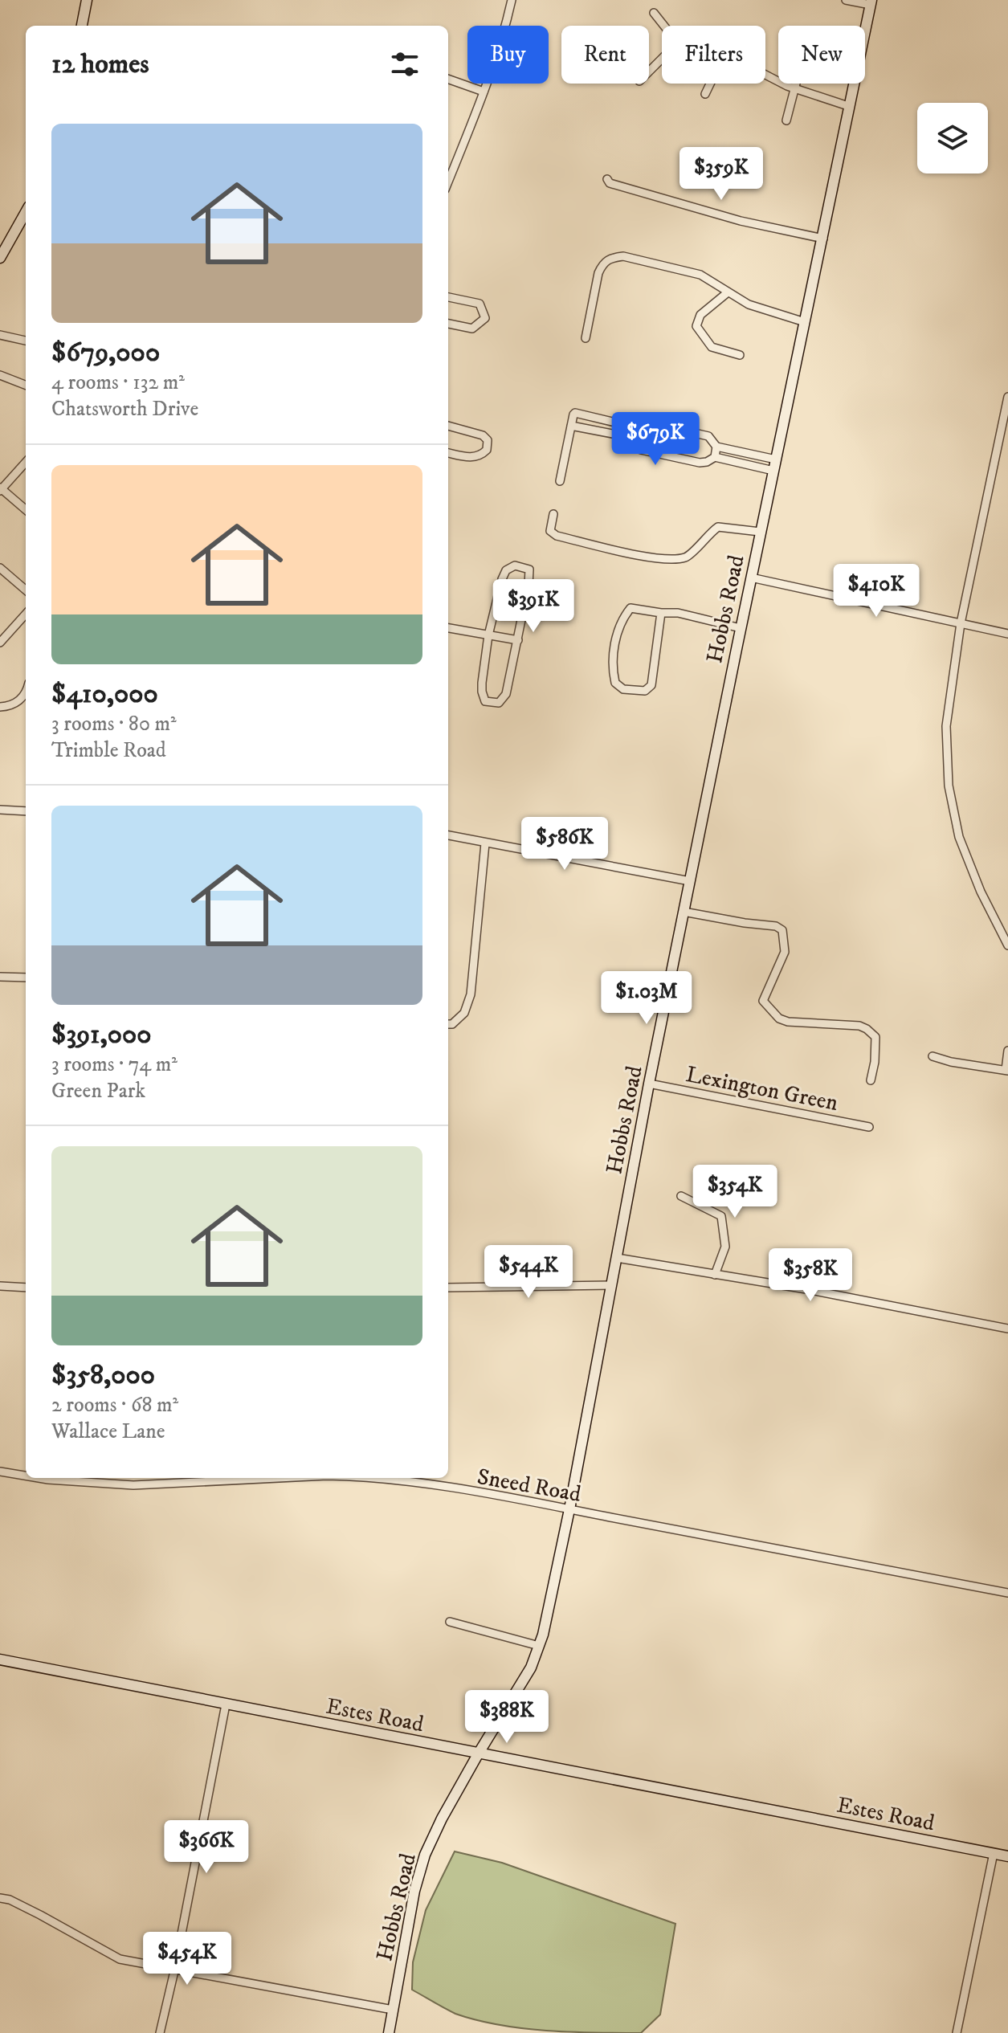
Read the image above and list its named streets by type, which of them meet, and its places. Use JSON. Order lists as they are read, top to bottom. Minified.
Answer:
{"streets":{"street":["Hobbs Road","Lexington Green","Sneed Road","Estes Road"]},"crossings":[["Hobbs Road","Lexington Green"],["Hobbs Road","Sneed Road"],["Hobbs Road","Estes Road"]],"page":{"chip":["Buy","Rent","Filters","New"],"heading":"12 homes","list":[{"name":"$679,000","note":"4 rooms · 132 m² · Chatsworth Drive"},{"name":"$410,000","note":"3 rooms · 80 m² · Trimble Road"},{"name":"$391,000","note":"3 rooms · 74 m² · Green Park"},{"name":"$358,000","note":"2 rooms · 68 m² · Wallace Lane"}],"price":["$359K","$679K","$410K","$391K","$586K","$1.03M","$354K","$544K","$358K","$388K","$366K","$454K"]}}
